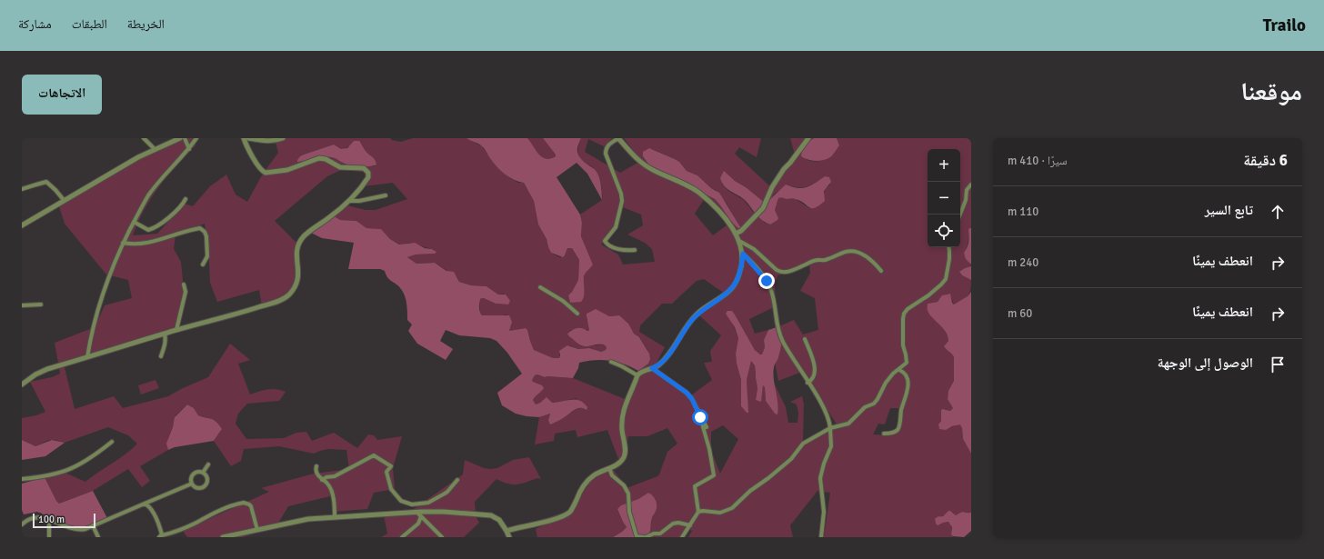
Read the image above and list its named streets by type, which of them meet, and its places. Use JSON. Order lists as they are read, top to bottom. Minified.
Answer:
{"scale_bar":"100 m","page":{"header":"Trailo","nav":["الخريطة","الطبقات","مشاركة"],"title":"موقعنا","buttons":"الاتجاهات","heading":["6 دقيقة","سيرًا · 410 m"],"map_buttons":["+","−"],"list":[["تابع السير","110 m"],["انعطف يمينًا","240 m"],["انعطف يمينًا","60 m"],"الوصول إلى الوجهة"],"scale":"100 m"}}
